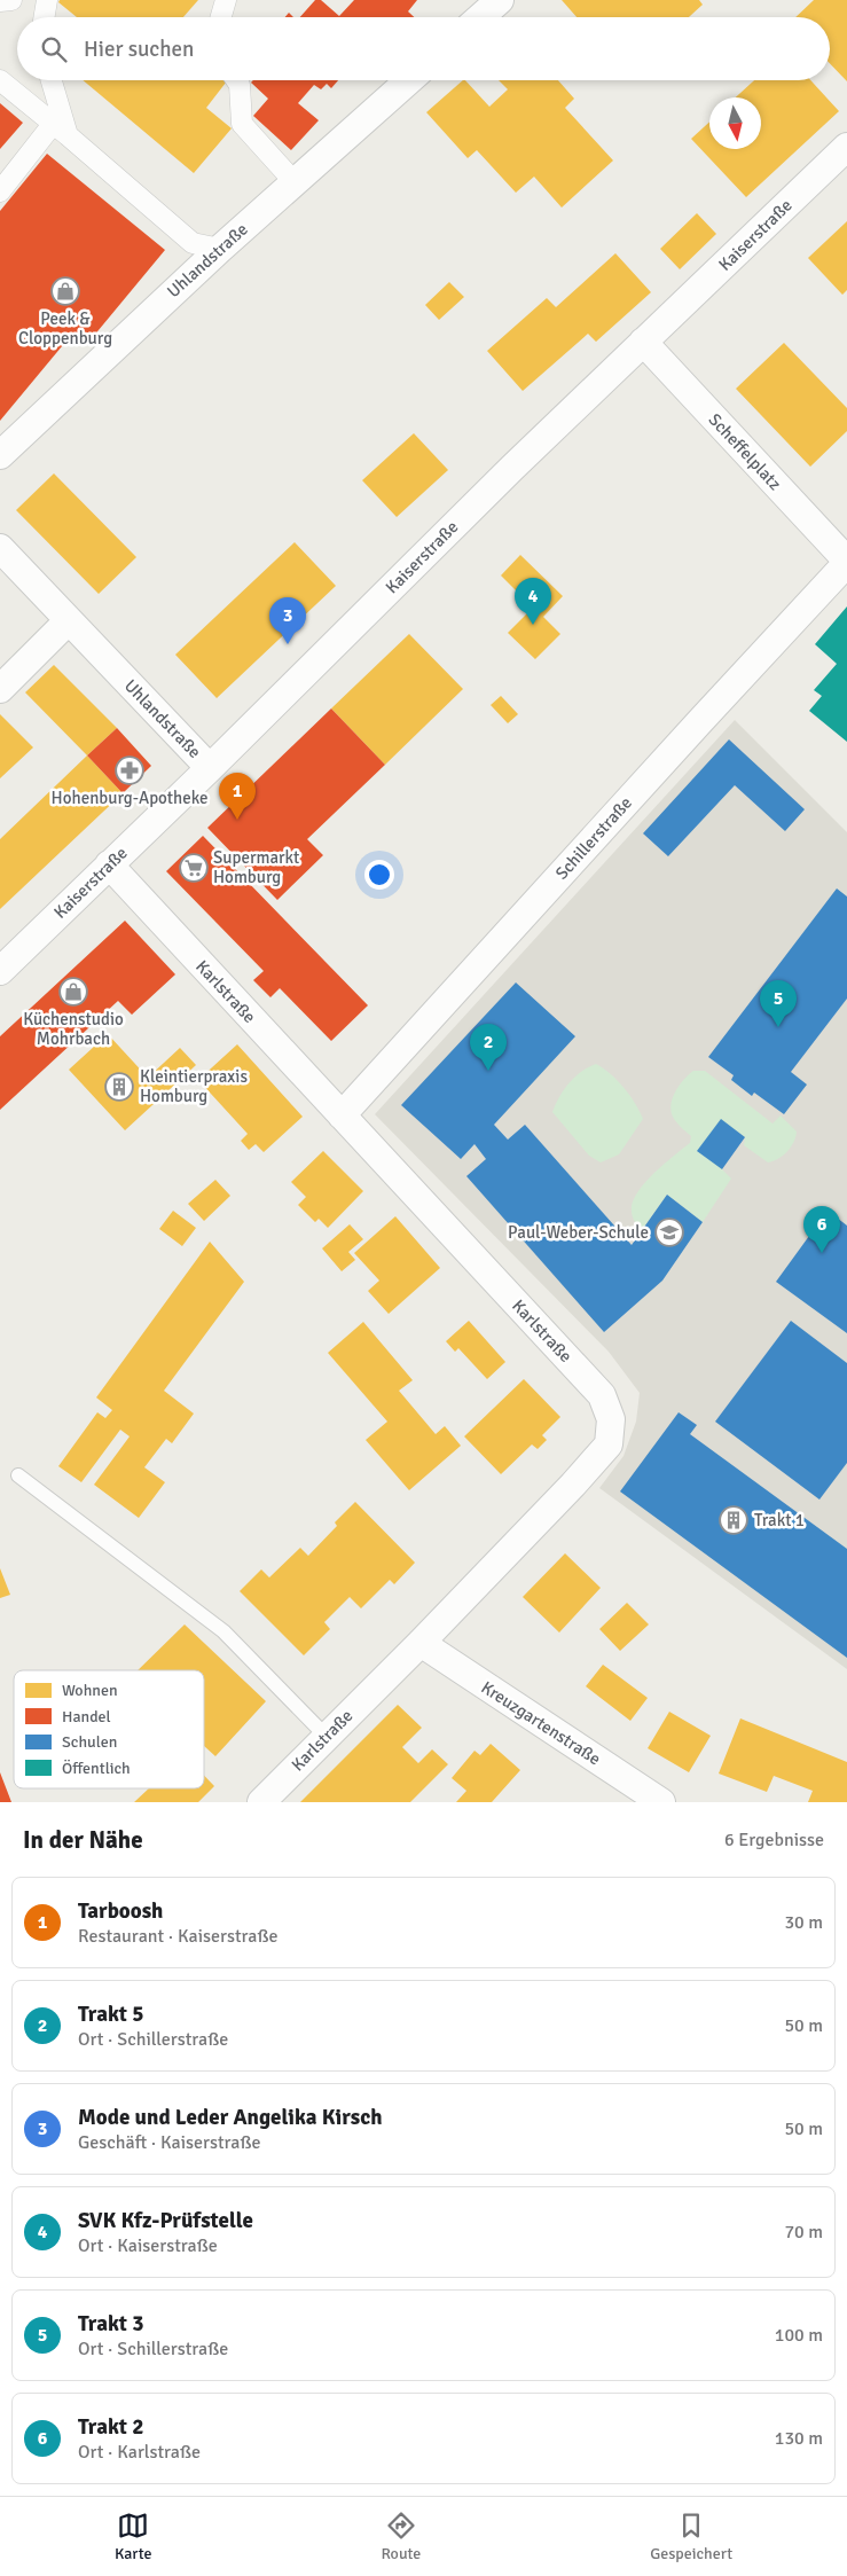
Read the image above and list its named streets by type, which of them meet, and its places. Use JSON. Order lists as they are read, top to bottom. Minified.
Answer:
{"streets":{"street":["Kaiserstraße","Uhlandstraße","Scheffelplatz","Schillerstraße","Karlstraße","Kreuzgartenstraße"]},"crossings":[["Kaiserstraße","Uhlandstraße"],["Kaiserstraße","Scheffelplatz"],["Kaiserstraße","Karlstraße"],["Scheffelplatz","Schillerstraße"],["Schillerstraße","Karlstraße"],["Karlstraße","Kreuzgartenstraße"]],"places":{"shop":["Peek & Cloppenburg","Küchenstudio Mohrbach"],"pharmacy":["Hohenburg-Apotheke"],"supermarket":["Supermarkt Homburg"],"building":["Kleintierpraxis Homburg","Trakt 1"],"school or university":["Paul-Weber-Schule"]},"legend":["Wohnen","Handel","Schulen","Öffentlich"],"north":"bottom","page":{"search":"Hier suchen","pins":["4","3","1","5","2","6"],"heading":["In der Nähe","6 Ergebnisse"],"list":[{"mark":"1","name":"Tarboosh","note":"Restaurant · Kaiserstraße","value":"30 m"},{"mark":"2","name":"Trakt 5","note":"Ort · Schillerstraße","value":"50 m"},{"mark":"3","name":"Mode und Leder Angelika Kirsch","note":"Geschäft · Kaiserstraße","value":"50 m"},{"mark":"4","name":"SVK Kfz-Prüfstelle","note":"Ort · Kaiserstraße","value":"70 m"},{"mark":"5","name":"Trakt 3","note":"Ort · Schillerstraße","value":"100 m"},{"mark":"6","name":"Trakt 2","note":"Ort · Karlstraße","value":"130 m"}],"nav":["Karte","Route","Gespeichert"]}}
